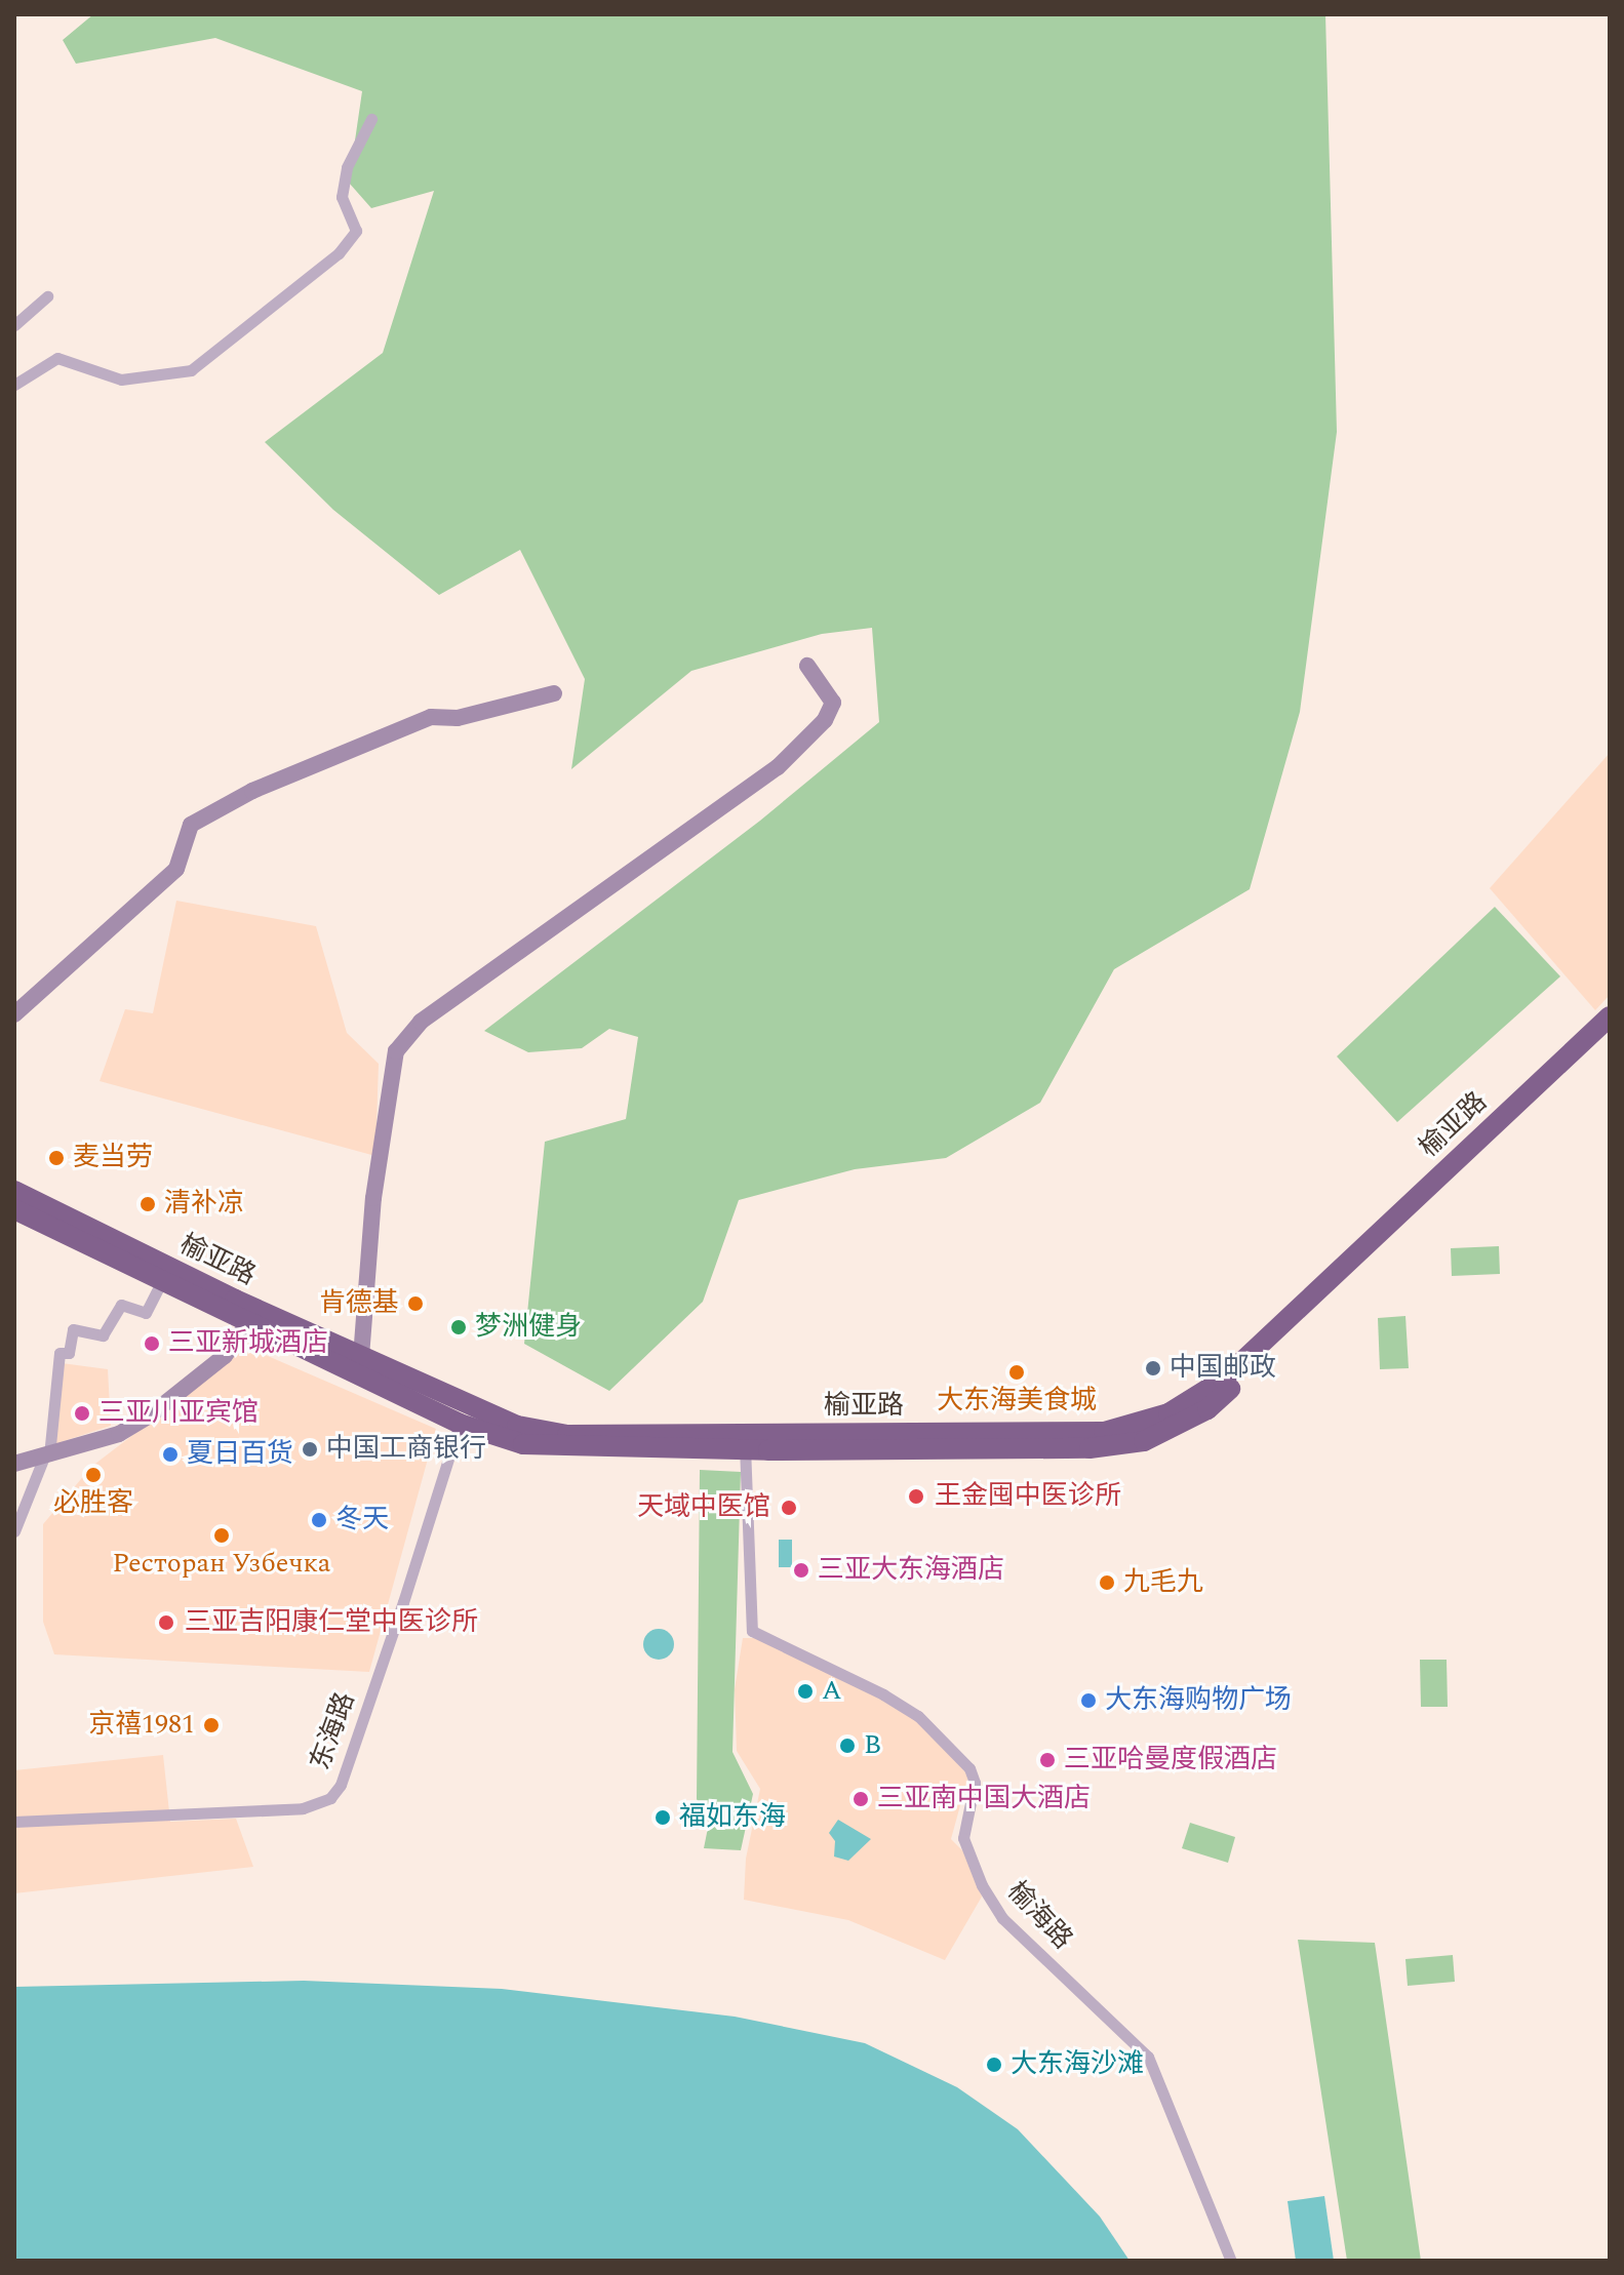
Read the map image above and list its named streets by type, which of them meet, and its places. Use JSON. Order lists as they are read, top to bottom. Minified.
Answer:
{"streets":{"highway":["榆亚路"],"street":["东海路","榆海路"]},"crossings":[["榆亚路","东海路"],["榆亚路","榆海路"]],"places":["麦当劳","清补凉","肯德基","梦洲健身","三亚新城酒店","中国邮政","大东海美食城","三亚川亚宾馆","中国工商银行","夏日百货","必胜客","王金囤中医诊所","天域中医馆","冬天","Ресторан Узбечка","三亚大东海酒店","九毛九","三亚吉阳康仁堂中医诊所","A","大东海购物广场","京禧1981","B","三亚哈曼度假酒店","三亚南中国大酒店","福如东海","大东海沙滩"]}
